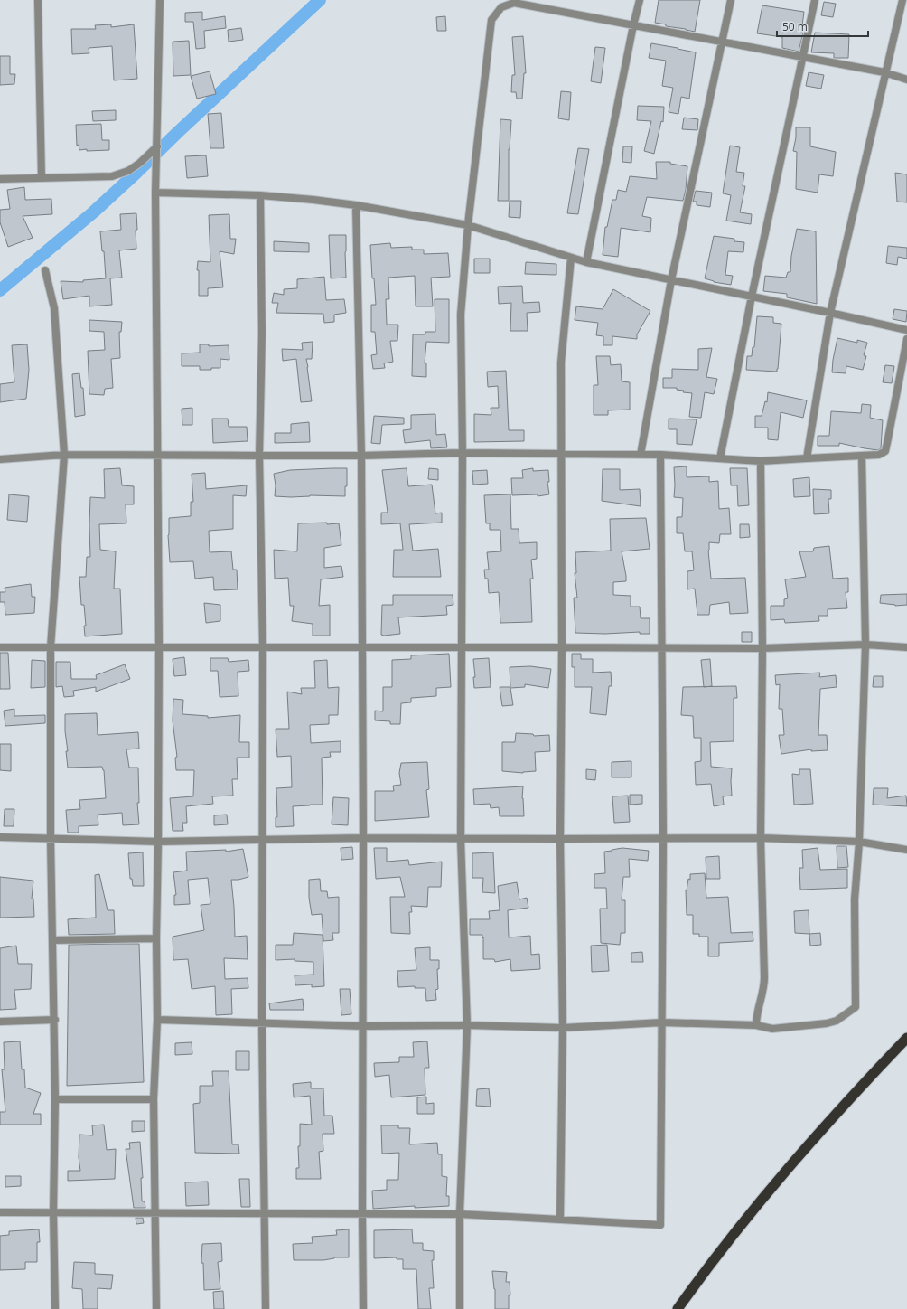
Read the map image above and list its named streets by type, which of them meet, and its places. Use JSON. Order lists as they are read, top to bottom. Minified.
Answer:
{"scale_bar":"50 m"}
